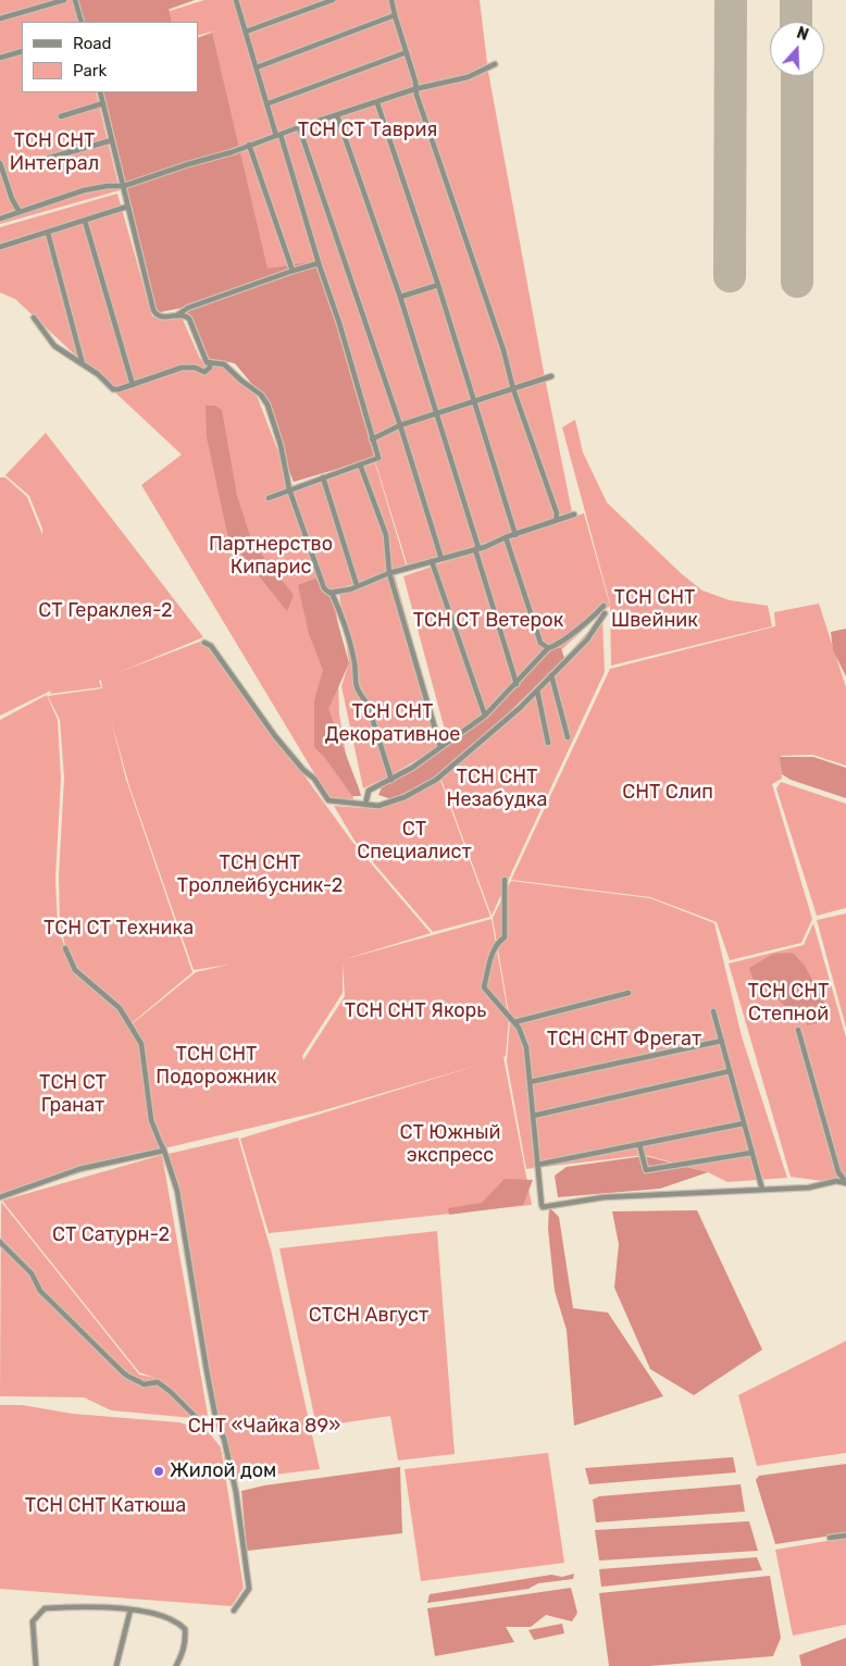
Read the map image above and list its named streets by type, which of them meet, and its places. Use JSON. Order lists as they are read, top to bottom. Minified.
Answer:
{"parks":["ТСН СТ Таврия","ТСН СНТ Интеграл","Партнерство Кипарис","ТСН СНТ Швейник","СТ Гераклея-2","ТСН СТ Ветерок","ТСН СНТ Декоративное","ТСН СНТ Незабудка","СНТ Слип","СТ Специалист","ТСН СНТ Троллейбусник-2","ТСН СТ Техника","ТСН СНТ Степной","ТСН СНТ Якорь","ТСН СНТ Фрегат","ТСН СНТ Подорожник","ТСН СТ Гранат","СТ Южный экспресс","СТ Сатурн-2","СТСН Август","СНТ «Чайка 89»","ТСН СНТ Катюша"],"places":["Жилой дом"],"legend":["Road","Park"],"north":"top"}
